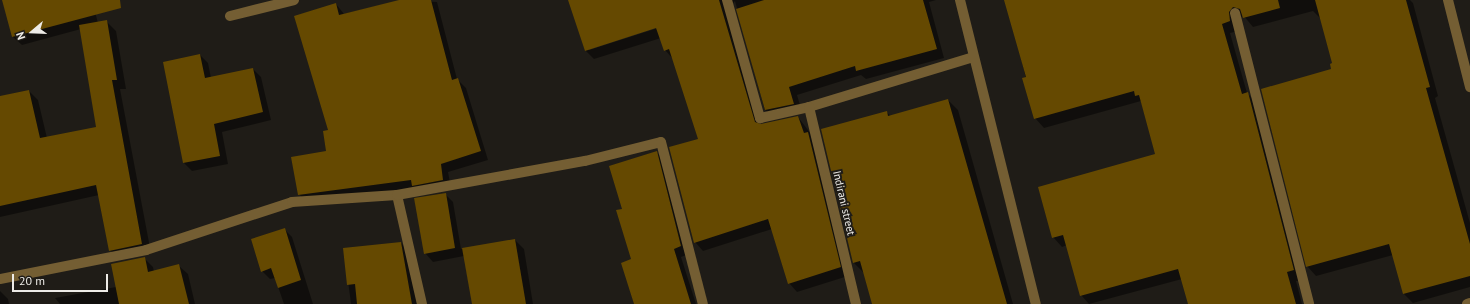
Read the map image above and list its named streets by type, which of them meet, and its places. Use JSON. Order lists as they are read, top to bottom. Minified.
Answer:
{"streets":{"street":["Indirani street"]},"scale_bar":"20 m","north":"left"}
